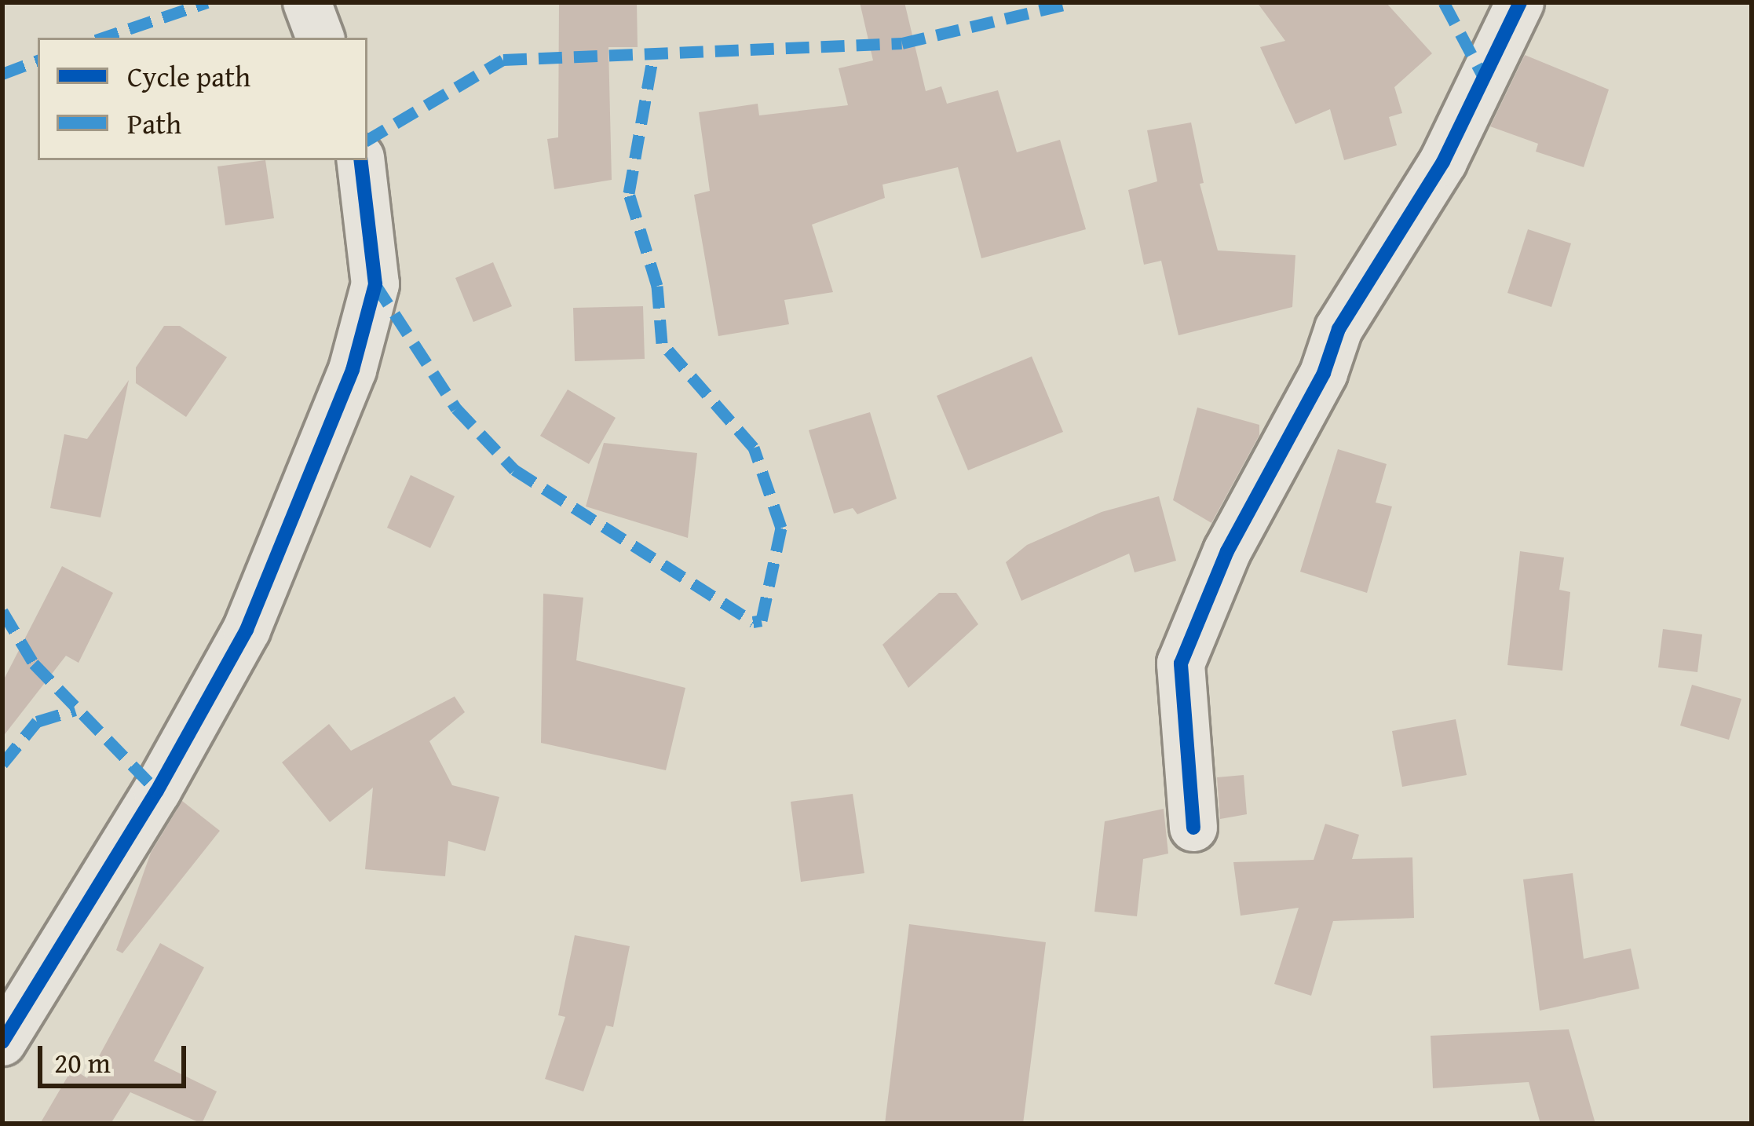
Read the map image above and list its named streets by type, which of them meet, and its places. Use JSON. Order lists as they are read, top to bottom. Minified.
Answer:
{"legend":["Cycle path","Path"],"scale_bar":"20 m"}
